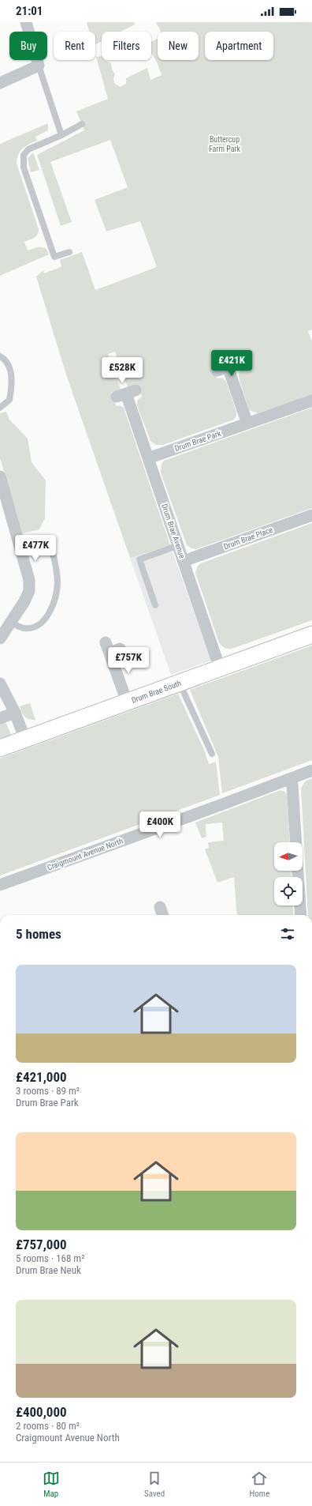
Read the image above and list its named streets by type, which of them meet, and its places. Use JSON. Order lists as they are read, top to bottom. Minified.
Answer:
{"streets":{"main road":["Drum Brae South"],"street":["Drum Brae Park","Drum Brae Avenue","Drum Brae Place","Craigmount Avenue North"]},"crossings":[["Drum Brae Park","Drum Brae Avenue"],["Drum Brae Avenue","Drum Brae Place"],["Drum Brae Avenue","Drum Brae South"]],"parks":["Buttercup Farm Park"],"north":"left","page":{"status":"21:01","chip":["Buy","Rent","Filters","New","Apartment"],"price":["£421K","£528K","£477K","£757K","£400K"],"heading":"5 homes","list":[{"name":"£421,000","note":"3 rooms · 89 m² · Drum Brae Park"},{"name":"£757,000","note":"5 rooms · 168 m² · Drum Brae Neuk"},{"name":"£400,000","note":"2 rooms · 80 m² · Craigmount Avenue North"}],"tabs":["Map","Saved","Home"]}}
